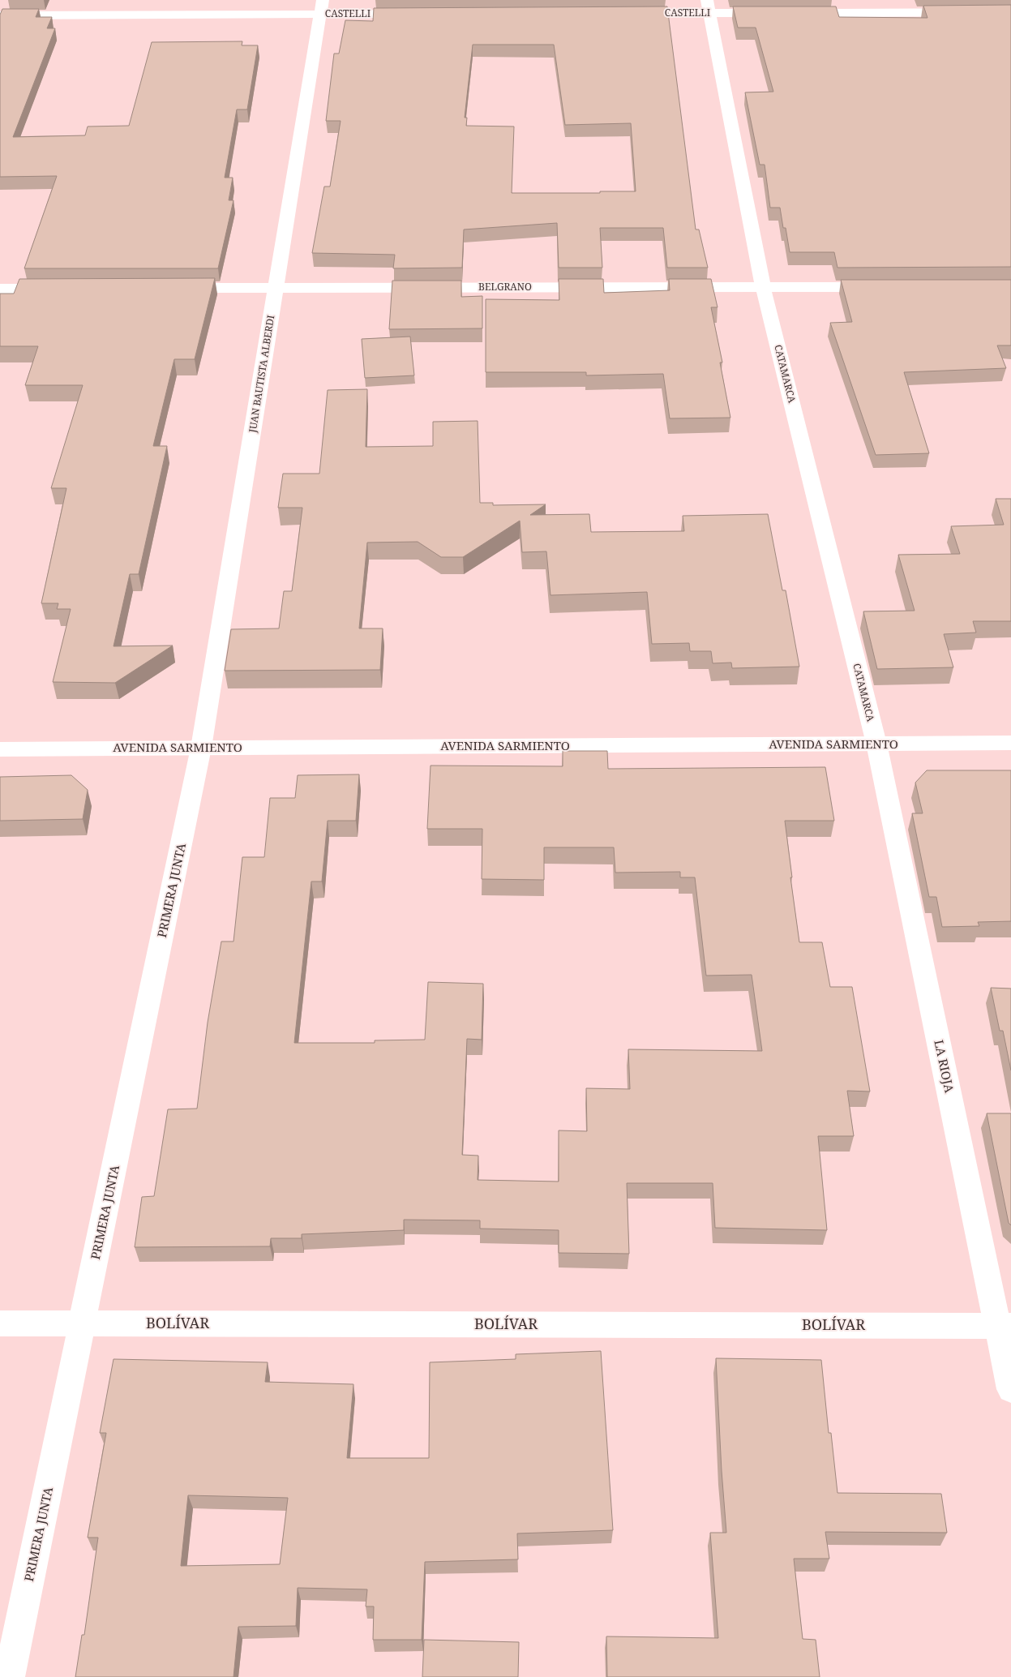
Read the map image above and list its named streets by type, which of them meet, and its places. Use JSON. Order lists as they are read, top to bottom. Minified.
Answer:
{"streets":{"street":["CASTELLI","BELGRANO","JUAN BAUTISTA ALBERDI","CATAMARCA","AVENIDA SARMIENTO","PRIMERA JUNTA","LA RIOJA","BOLÍVAR"]},"crossings":[["CASTELLI","JUAN BAUTISTA ALBERDI"],["CASTELLI","CATAMARCA"],["BELGRANO","JUAN BAUTISTA ALBERDI"],["BELGRANO","CATAMARCA"],["JUAN BAUTISTA ALBERDI","AVENIDA SARMIENTO"],["JUAN BAUTISTA ALBERDI","PRIMERA JUNTA"],["CATAMARCA","AVENIDA SARMIENTO"],["CATAMARCA","LA RIOJA"],["AVENIDA SARMIENTO","PRIMERA JUNTA"],["AVENIDA SARMIENTO","LA RIOJA"],["PRIMERA JUNTA","BOLÍVAR"],["LA RIOJA","BOLÍVAR"]]}
